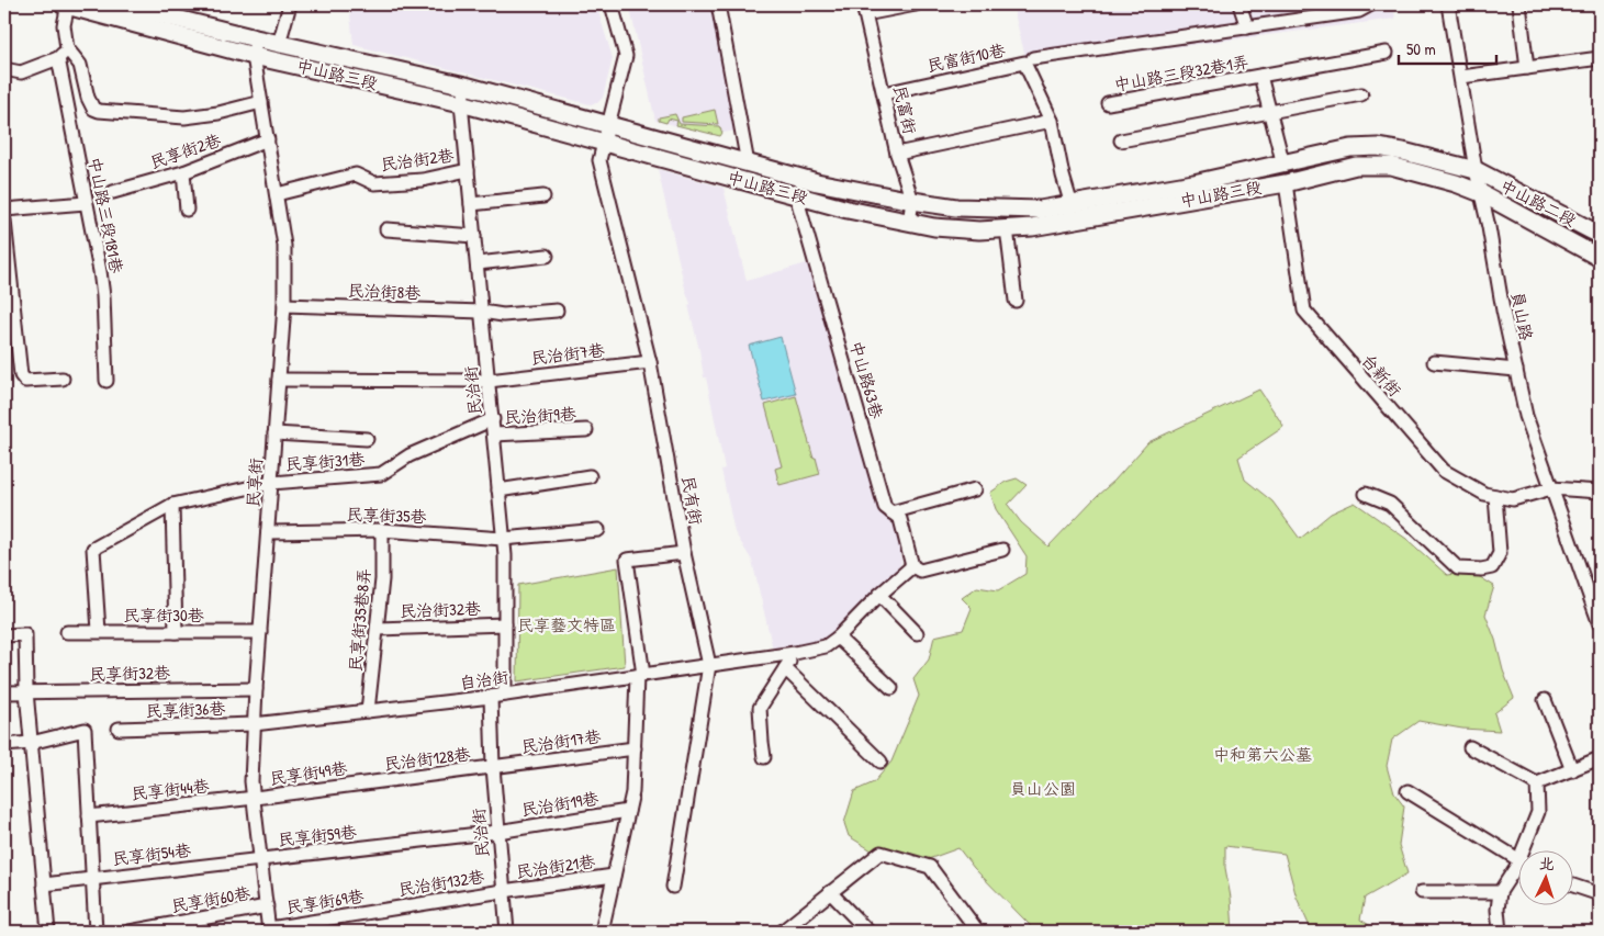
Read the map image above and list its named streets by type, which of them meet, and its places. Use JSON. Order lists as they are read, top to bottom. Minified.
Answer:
{"streets":{"main road":["中山路三段","中山路二段"],"street":["民富街10巷","中山路三段32巷1弄","民富街","民享街2巷","民治街2巷","中山路三段181巷","民治街8巷","員山路","民治街7巷","台新街","中山路63巷","民治街","民治街9巷","民享街31巷","民享街","民有街","民享街35巷","民治街32巷","民享街30巷","民享街35巷8弄","民享街32巷","自治街","民享街36巷","民治街17巷","民治街128巷","民享街49巷","民享街44巷","民治街19巷","民享街59巷","民享街54巷","民治街21巷","民治街132巷","民享街60巷","民享街69巷"]},"crossings":[["民富街10巷","民富街"],["中山路三段","民富街"],["中山路三段","中山路二段"],["中山路三段","員山路"],["中山路三段","台新街"],["中山路三段","中山路63巷"],["中山路三段","民治街"],["中山路三段","民享街"],["中山路三段","民有街"],["民享街2巷","民享街"],["民治街2巷","民治街"],["民治街2巷","民享街"],["中山路二段","員山路"],["民治街8巷","民治街"],["民治街8巷","民享街"],["員山路","台新街"],["民治街7巷","民治街"],["民治街7巷","民享街"],["民治街7巷","民有街"],["民治街","民治街9巷"],["民治街","民享街31巷"],["民治街","民享街35巷"],["民治街","民治街32巷"],["民治街","自治街"],["民治街","民治街17巷"],["民治街","民治街128巷"],["民治街","民治街19巷"],["民治街","民治街21巷"],["民治街","民治街132巷"],["民享街31巷","民享街"],["民享街31巷","民享街30巷"],["民享街","民享街35巷"],["民享街","民享街30巷"],["民享街","民享街32巷"],["民享街","自治街"],["民享街","民享街36巷"],["民享街","民享街49巷"],["民享街","民享街44巷"],["民享街","民享街59巷"],["民享街","民享街54巷"],["民享街","民享街60巷"],["民享街","民享街69巷"],["民有街","自治街"],["民享街35巷","民享街35巷8弄"],["民治街32巷","民享街35巷8弄"],["民享街35巷8弄","自治街"],["自治街","民享街36巷"],["民治街17巷","民治街128巷"],["民治街128巷","民享街49巷"],["民享街49巷","民享街44巷"],["民治街19巷","民享街59巷"],["民享街59巷","民享街54巷"],["民治街21巷","民治街132巷"],["民治街132巷","民享街69巷"]],"parks":["民享藝文特區","中和第六公墓","員山公園"],"scale_bar":"50 m","north":"top"}
